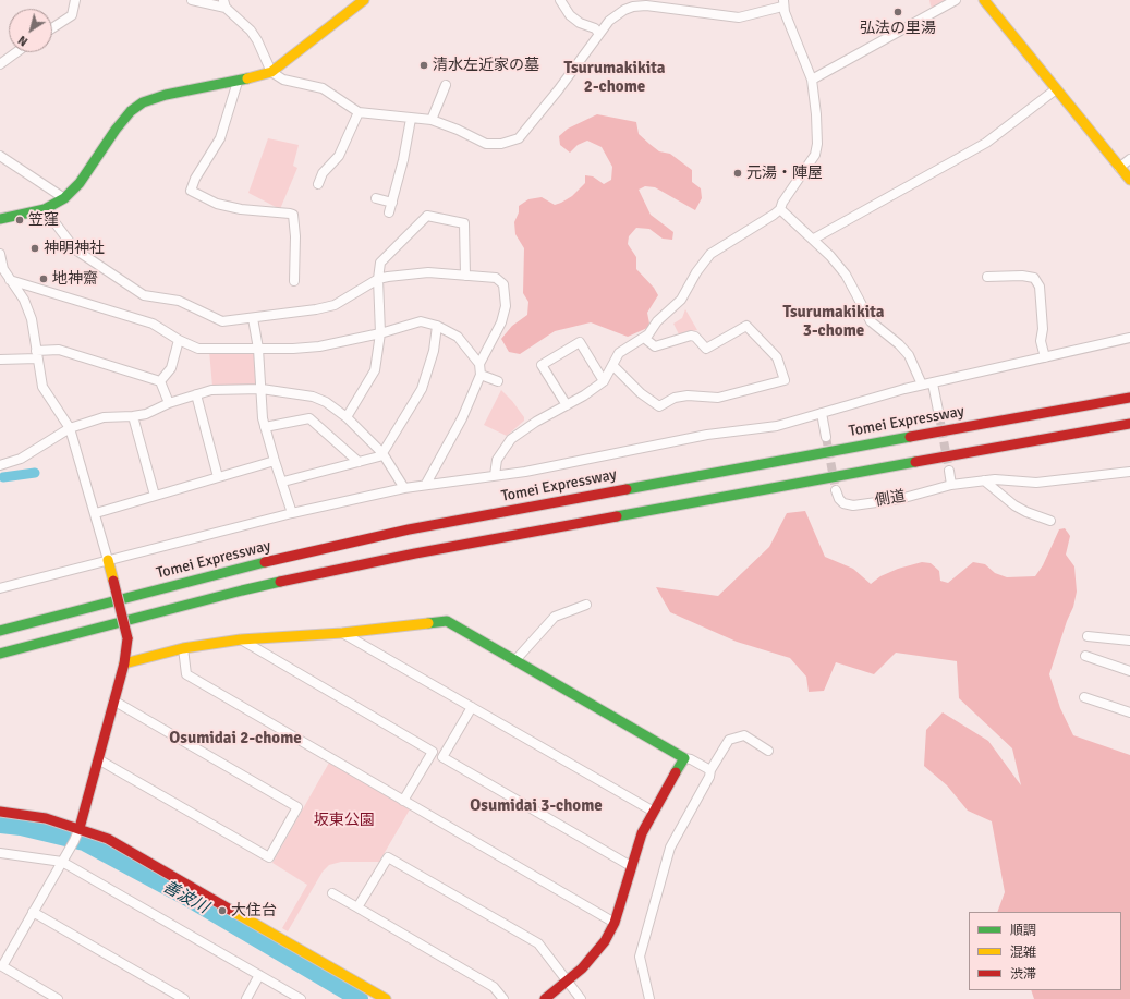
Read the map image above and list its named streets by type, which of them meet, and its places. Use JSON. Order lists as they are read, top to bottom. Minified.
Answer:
{"streets":{"main road":["Tomei Expressway"],"street":["側道"]},"districts":["Tsurumakikita 2-chome","Tsurumakikita 3-chome","Osumidai 2-chome","Osumidai 3-chome"],"water":["善波川"],"parks":["坂東公園"],"places":["弘法の里湯","清水左近家の墓","元湯・陣屋","笠窪","神明神社","地神齋","大住台"],"legend":["順調","混雑","渋滞"],"north":"bottom left"}
